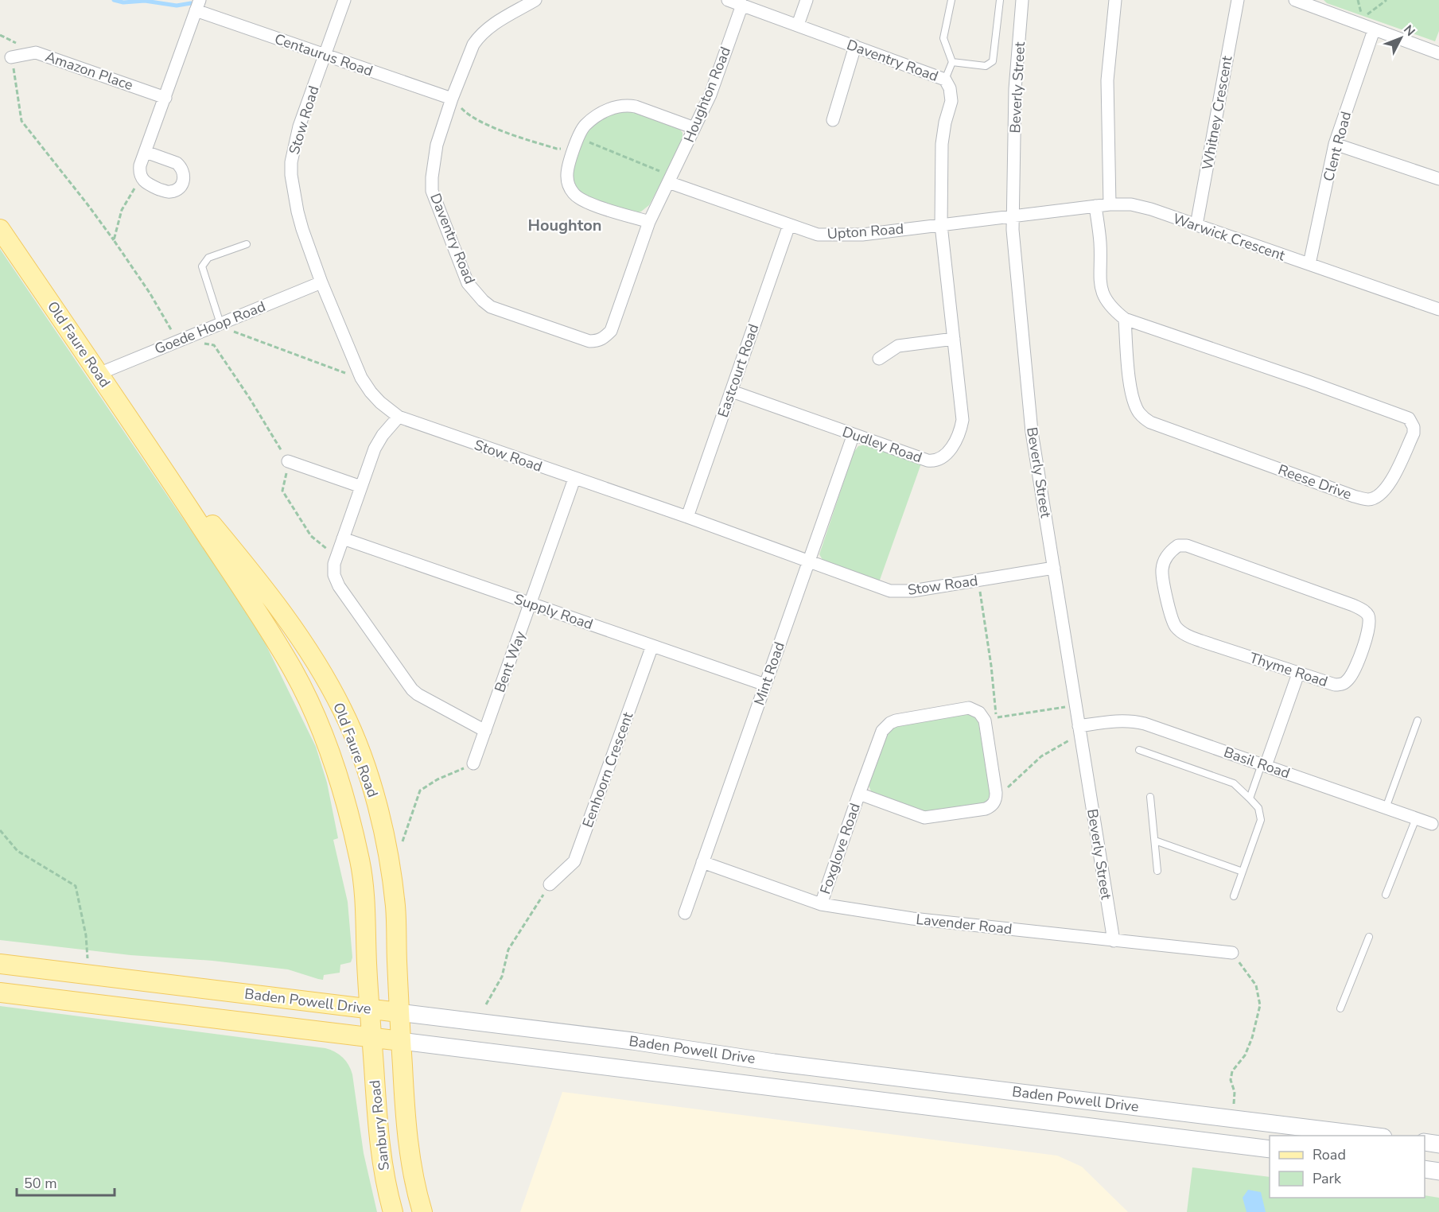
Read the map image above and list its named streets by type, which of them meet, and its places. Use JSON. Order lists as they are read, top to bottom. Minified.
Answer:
{"streets":{"main road":["Old Faure Road","Baden Powell Drive","Sanbury Road"],"street":["Centaurus Road","Daventry Road","Amazon Place","Beverly Street","Houghton Road","Whitney Crescent","Stow Road","Clent Road","Upton Road","Warwick Crescent","Goede Hoop Road","Eastcourt Road","Dudley Road","Reese Drive","Supply Road","Bent Way","Thyme Road","Mint Road","Basil Road","Eenhoorn Crescent","Foxglove Road","Lavender Road"]},"crossings":[["Centaurus Road","Daventry Road"],["Centaurus Road","Stow Road"],["Daventry Road","Houghton Road"],["Daventry Road","Upton Road"],["Daventry Road","Dudley Road"],["Beverly Street","Stow Road"],["Beverly Street","Upton Road"],["Beverly Street","Warwick Crescent"],["Beverly Street","Basil Road"],["Beverly Street","Lavender Road"],["Houghton Road","Upton Road"],["Whitney Crescent","Warwick Crescent"],["Stow Road","Goede Hoop Road"],["Stow Road","Eastcourt Road"],["Stow Road","Bent Way"],["Stow Road","Mint Road"],["Clent Road","Warwick Crescent"],["Upton Road","Warwick Crescent"],["Upton Road","Eastcourt Road"],["Upton Road","Dudley Road"],["Warwick Crescent","Reese Drive"],["Goede Hoop Road","Old Faure Road"],["Old Faure Road","Baden Powell Drive"],["Old Faure Road","Sanbury Road"],["Eastcourt Road","Dudley Road"],["Dudley Road","Mint Road"],["Supply Road","Bent Way"],["Supply Road","Mint Road"],["Supply Road","Eenhoorn Crescent"],["Mint Road","Lavender Road"],["Foxglove Road","Lavender Road"],["Baden Powell Drive","Sanbury Road"]],"districts":["Houghton"],"legend":["Road","Park"],"scale_bar":"50 m","north":"top right"}
